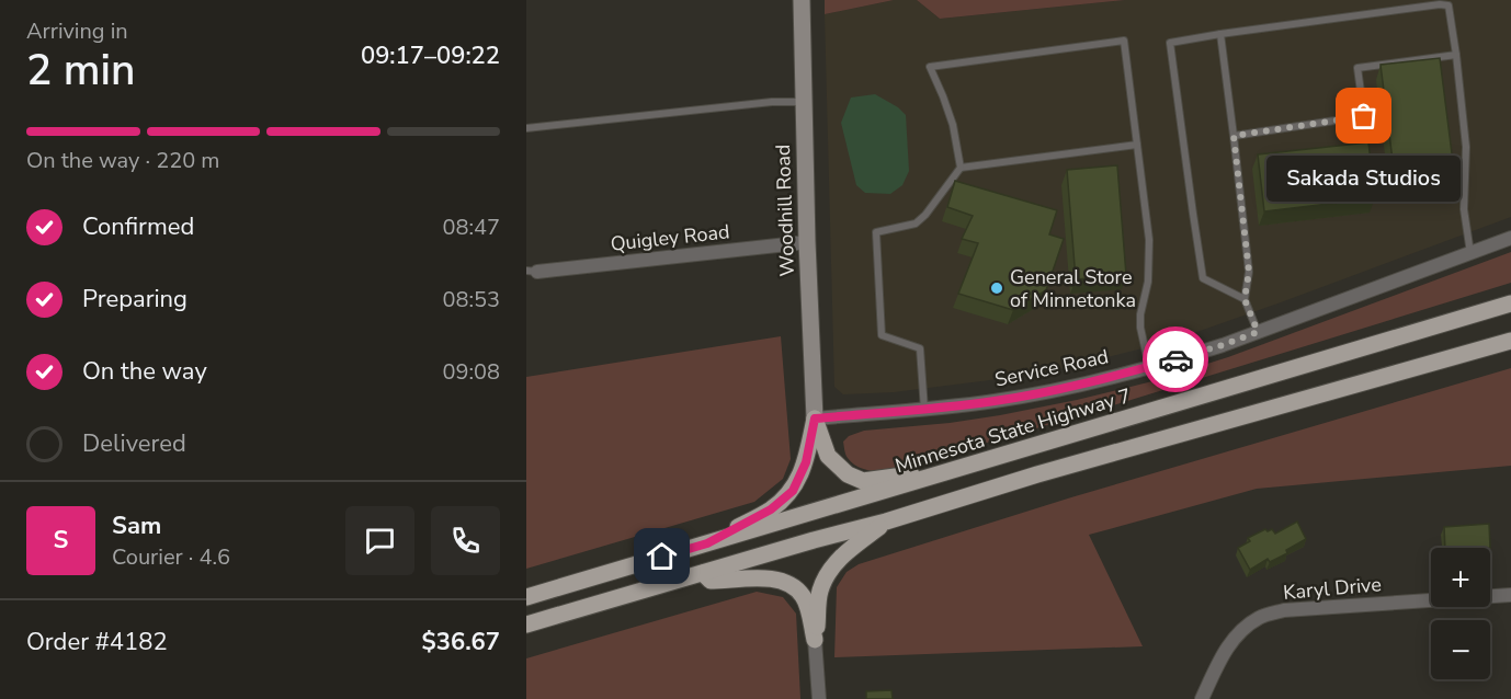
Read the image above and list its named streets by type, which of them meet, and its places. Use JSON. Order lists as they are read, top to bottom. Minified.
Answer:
{"streets":{"main road":["Minnesota State Highway 7"],"street":["Woodhill Road","Quigley Road","Service Road","Karyl Drive"]},"crossings":[["Woodhill Road","Quigley Road"],["Woodhill Road","Service Road"]],"places":["Sakada Studios","General Store of Minnetonka"],"page":{"heading":["2 min","Arriving in","09:17–09:22"],"panel":["Sam","Courier · 4.6","Order #4182","$36.67"],"bar":"On the way · 220 m","bubble":"Sakada Studios","list":[["Confirmed","08:47"],["Preparing","08:53"],["On the way","09:08"],"Delivered"],"round":"S","map_buttons":["+","−"]}}
